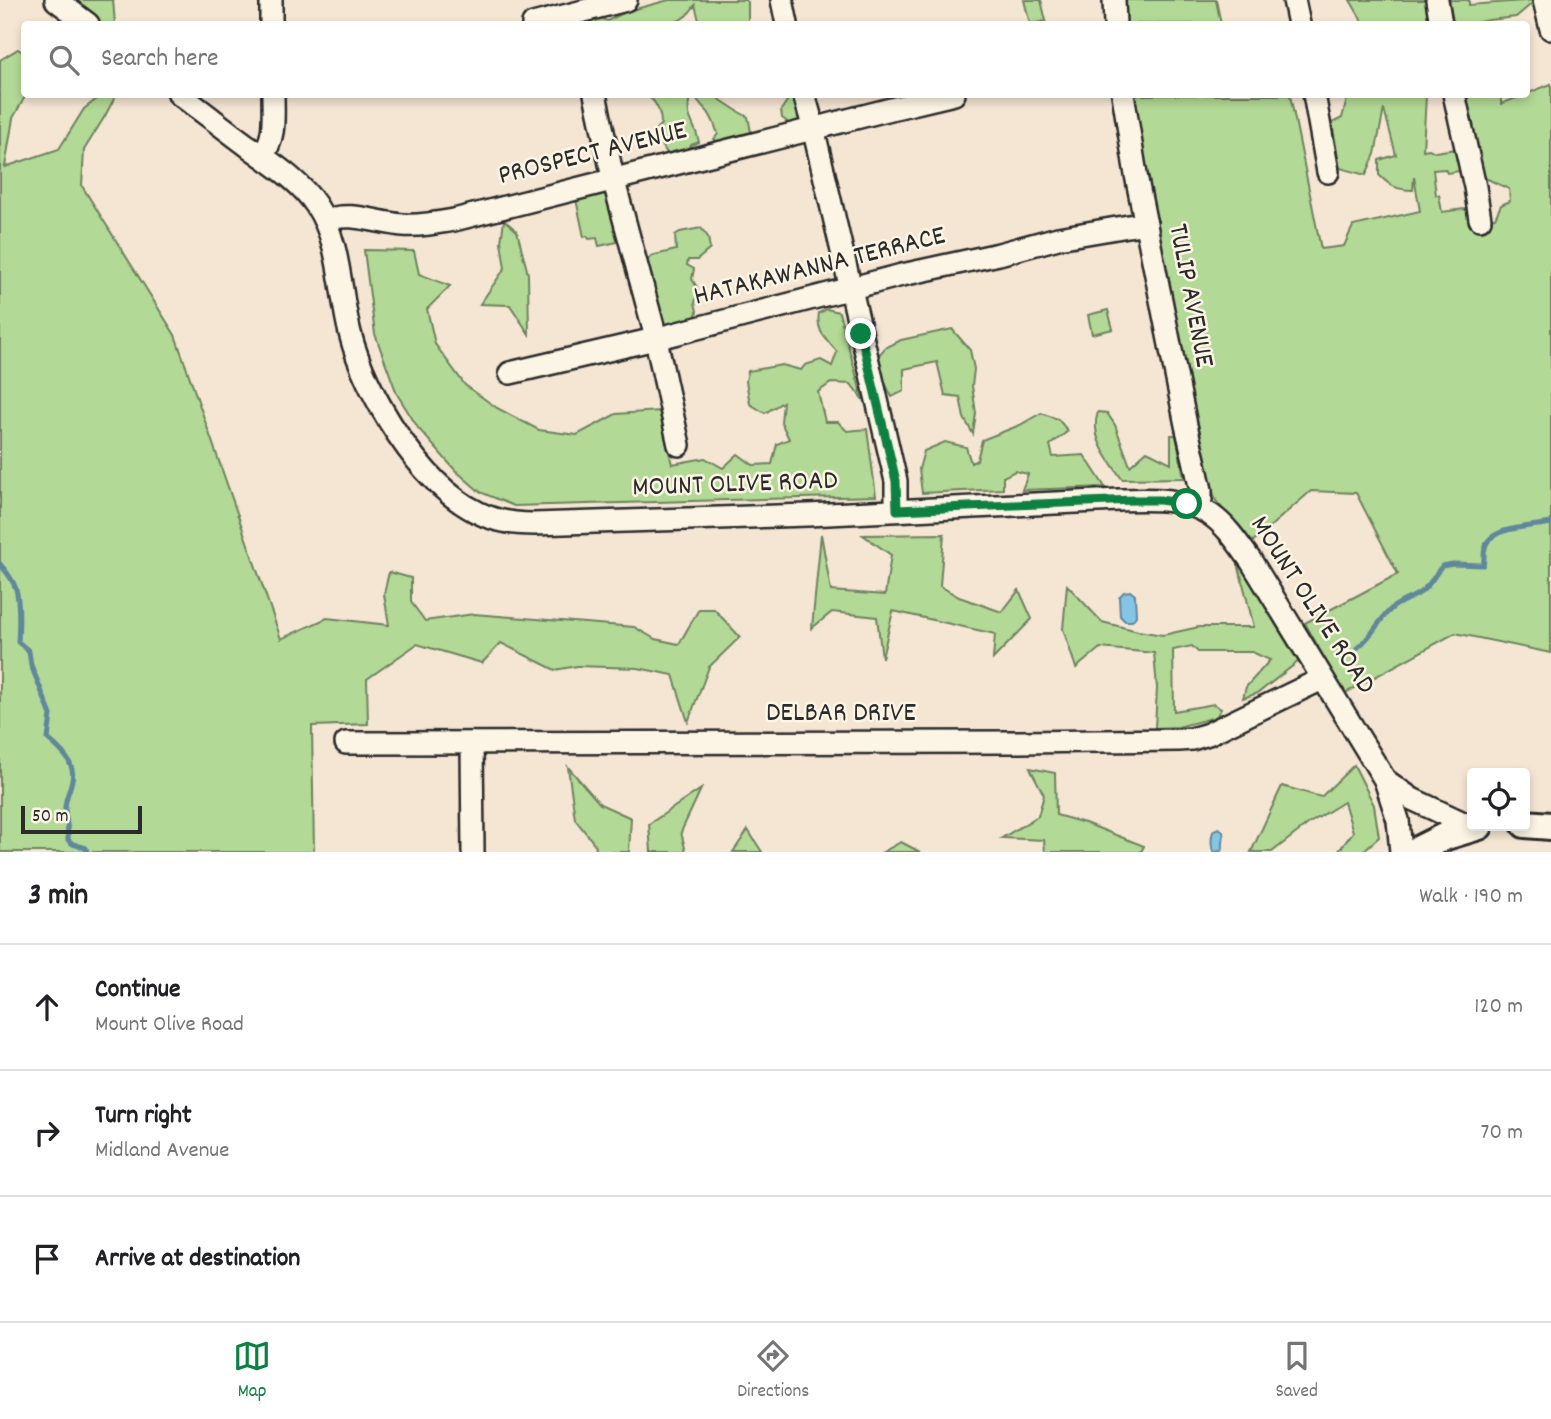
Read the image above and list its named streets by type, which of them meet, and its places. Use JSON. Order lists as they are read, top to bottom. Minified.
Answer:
{"streets":{"main road":["MOUNT OLIVE ROAD"],"street":["PROSPECT AVENUE","HATAKAWANNA TERRACE","TULIP AVENUE","DELBAR DRIVE"]},"crossings":[["PROSPECT AVENUE","MOUNT OLIVE ROAD"],["HATAKAWANNA TERRACE","TULIP AVENUE"],["TULIP AVENUE","MOUNT OLIVE ROAD"],["MOUNT OLIVE ROAD","DELBAR DRIVE"]],"scale_bar":"50 m","page":{"search":"Search here","scale":"50 m","heading":["3 min","Walk · 190 m"],"list":[["Continue","Mount Olive Road","120 m"],["Turn right","Midland Avenue","70 m"],"Arrive at destination"],"nav":["Map","Directions","Saved"]}}
